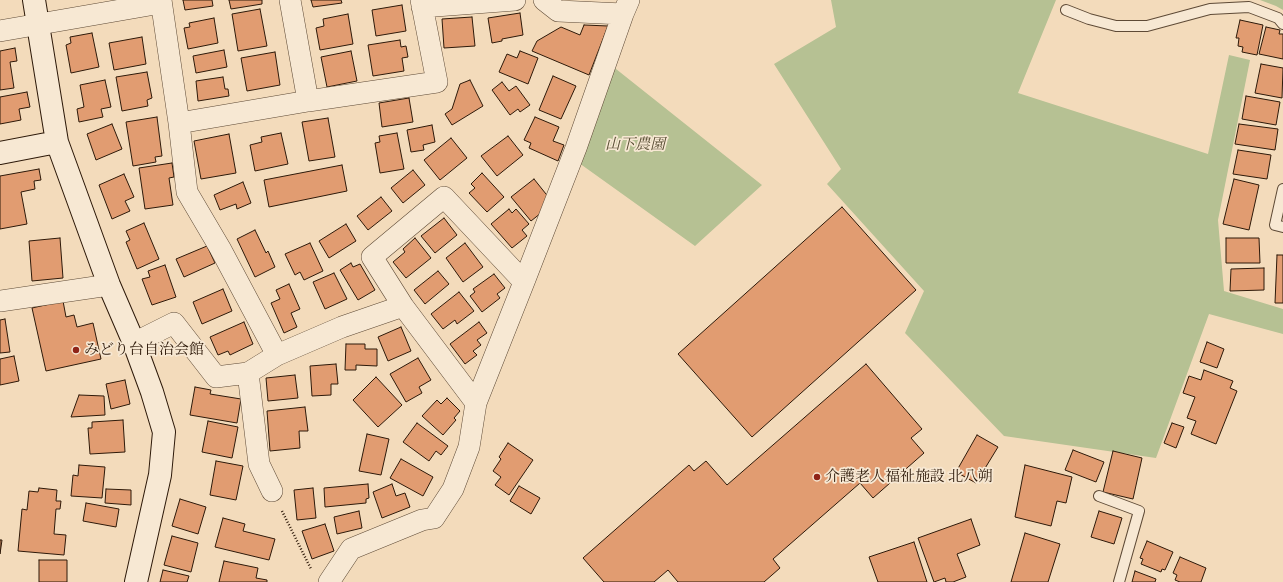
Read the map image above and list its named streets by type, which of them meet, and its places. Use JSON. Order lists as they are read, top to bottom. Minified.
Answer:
{"parks":["山下農園"],"places":["みどり台自治会館","介護老人福祉施設 北八朔"]}
